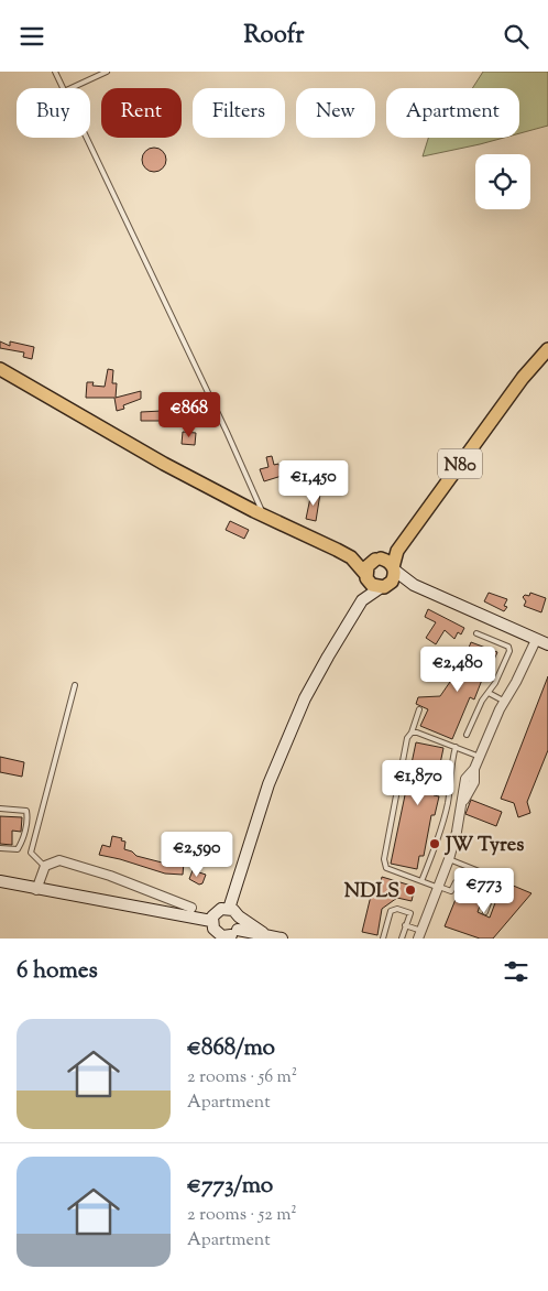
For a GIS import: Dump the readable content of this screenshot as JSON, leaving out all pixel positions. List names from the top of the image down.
{
  "streets": {
    "main road": ["N80"]
  },
  "places": ["JW Tyres", "NDLS"],
  "page": {
    "header": "Roofr",
    "chip": [
      "Buy",
      "Rent",
      "Filters",
      "New",
      "Apartment"
    ],
    "price": [
      "€868",
      "€1,450",
      "€2,480",
      "€1,870",
      "€2,590",
      "€773"
    ],
    "heading": "6 homes",
    "list": [
      {
        "name": "€868/mo",
        "note": "2 rooms · 56 m² · Apartment"
      },
      {
        "name": "€773/mo",
        "note": "2 rooms · 52 m² · Apartment"
      }
    ]
  }
}
